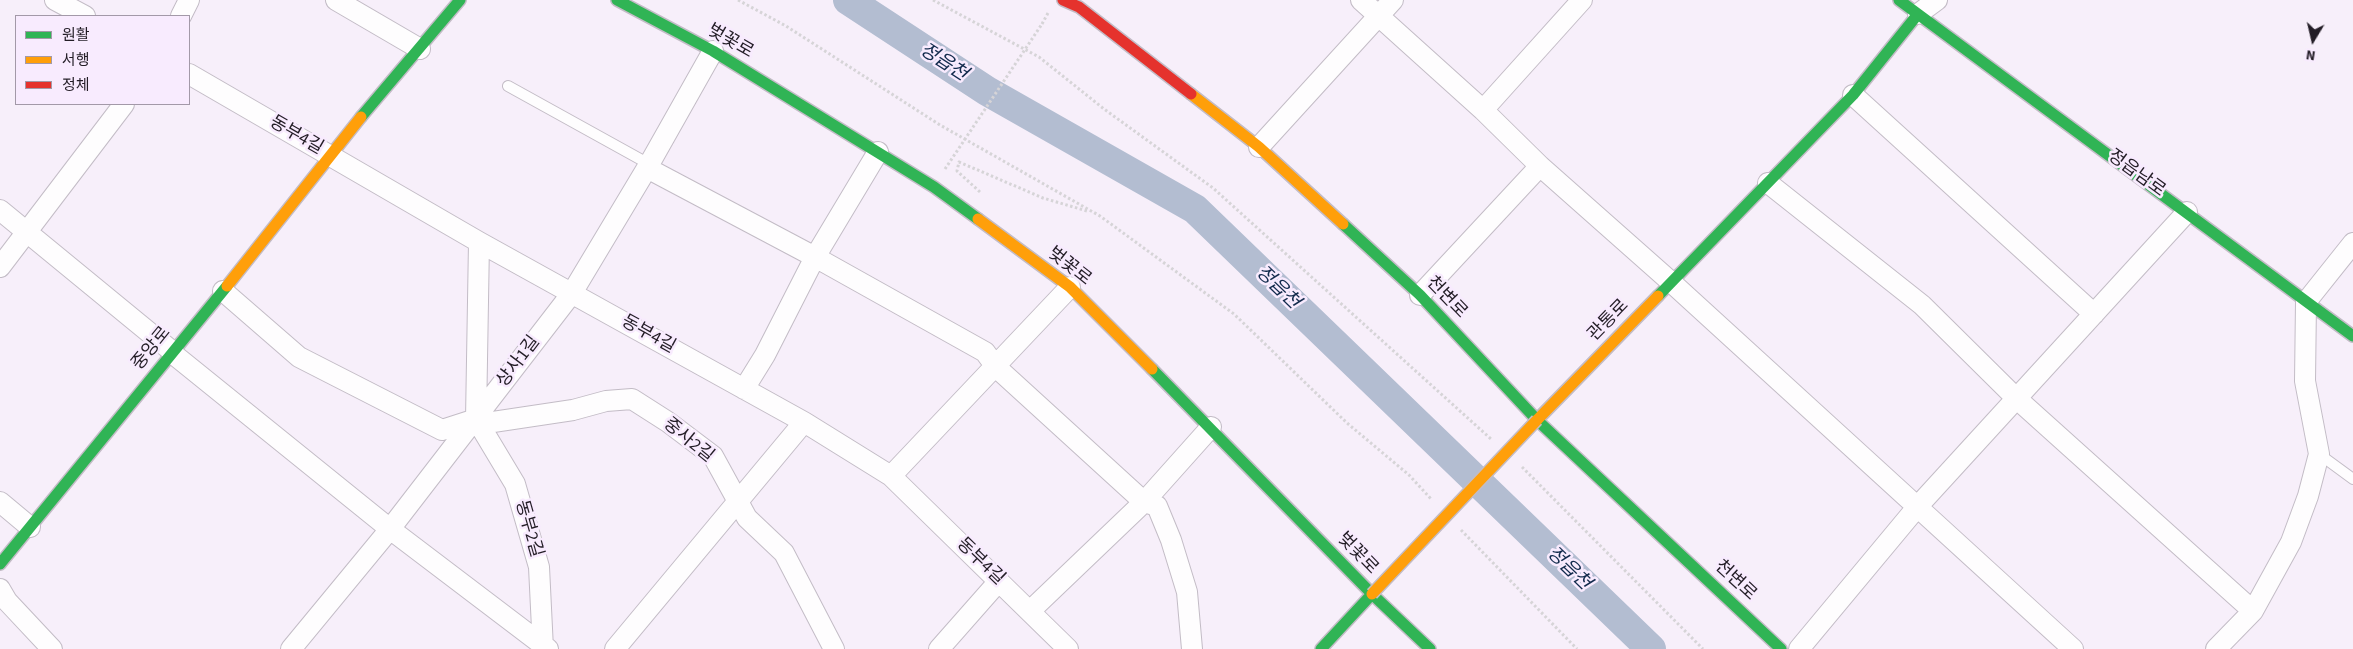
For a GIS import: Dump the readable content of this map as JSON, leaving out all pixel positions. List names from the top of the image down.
{
  "streets": {
    "street": [
      "벚꽃로",
      "동부4길",
      "정읍남로",
      "천변로",
      "관통로",
      "중앙로",
      "상사1길",
      "중사2길",
      "동부2길"
    ]
  },
  "crossings": [
    ["벚꽃로", "관통로"],
    ["벚꽃로", "상사1길"],
    ["동부4길", "중앙로"],
    ["동부4길", "상사1길"],
    ["정읍남로", "관통로"],
    ["천변로", "관통로"],
    ["상사1길", "중사2길"],
    ["상사1길", "동부2길"],
    ["중사2길", "동부2길"]
  ],
  "water": ["정읍천"],
  "legend": ["원활", "서행", "정체"],
  "north": "bottom"
}
